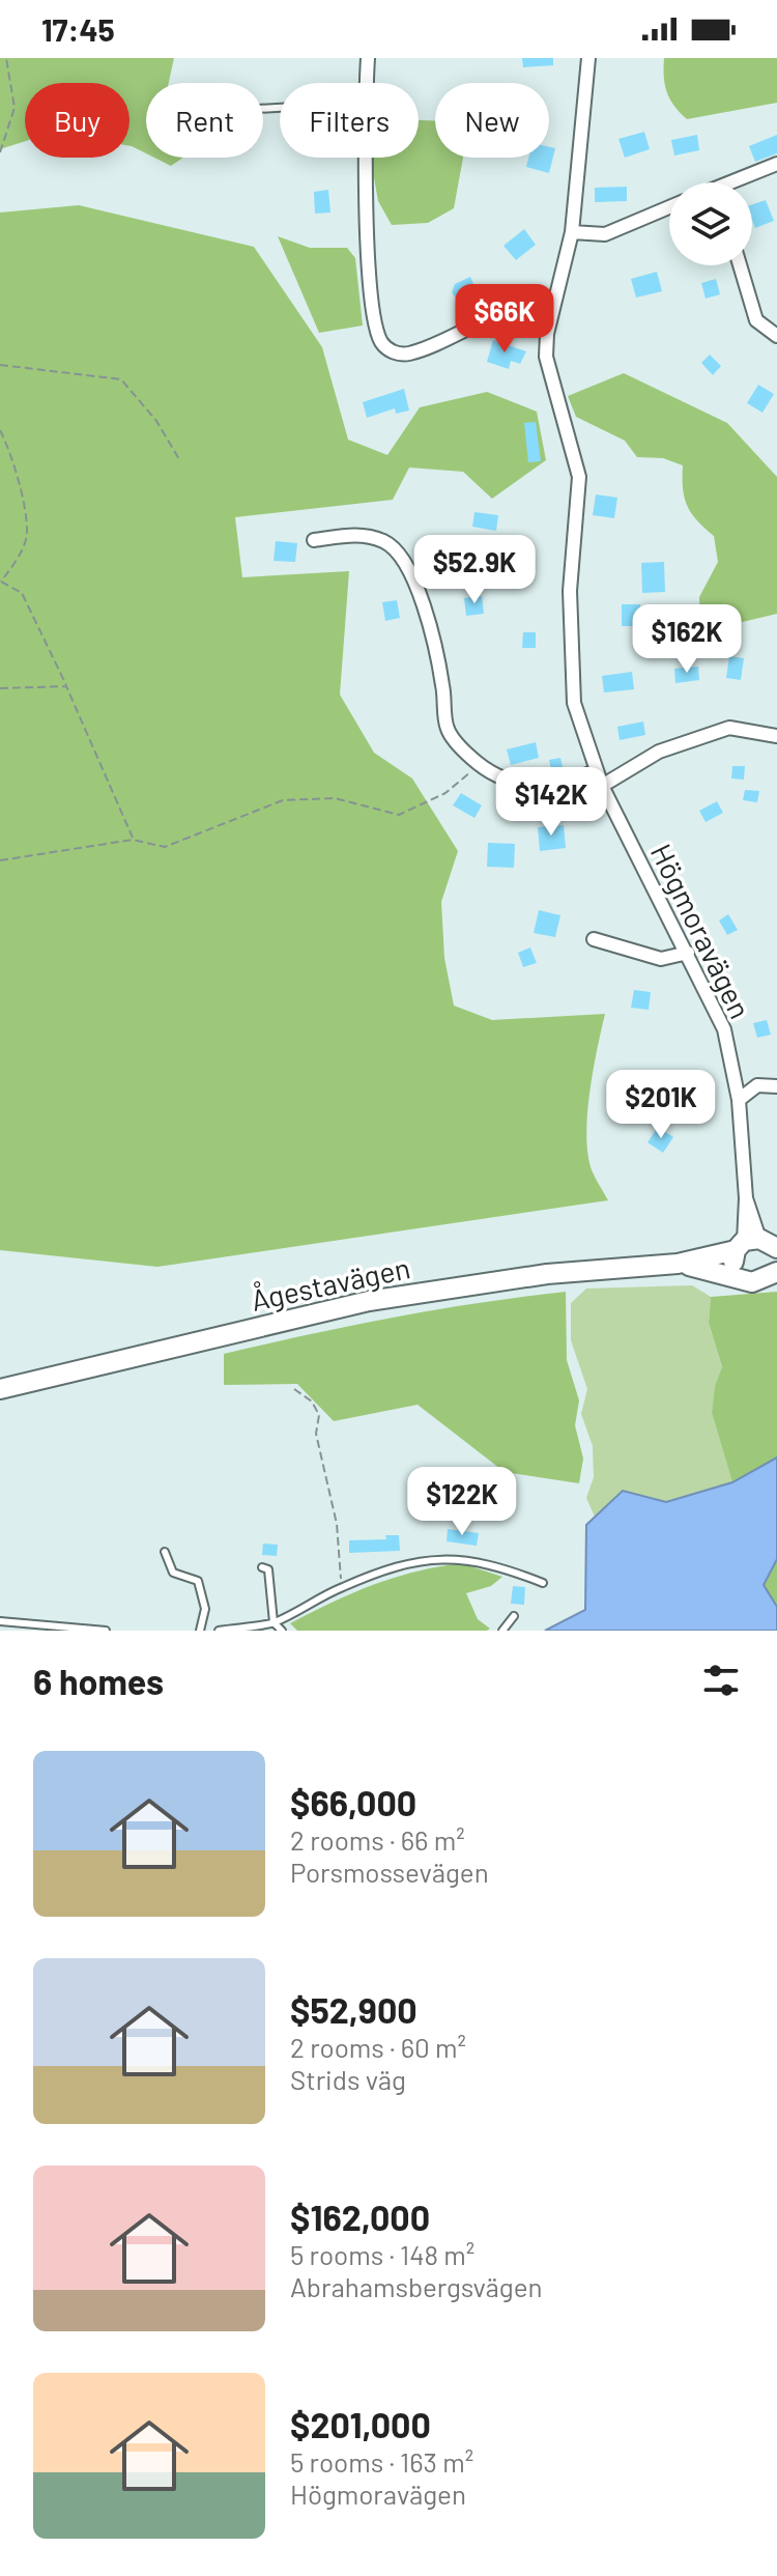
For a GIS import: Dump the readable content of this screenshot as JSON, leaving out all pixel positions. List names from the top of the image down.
{
  "streets": {
    "main road": ["Ågestavägen"],
    "street": ["Högmoravägen"]
  },
  "crossings": [
    ["Högmoravägen", "Ågestavägen"]
  ],
  "page": {
    "status": "17:45",
    "chip": [
      "Buy",
      "Rent",
      "Filters",
      "New"
    ],
    "price": [
      "$66K",
      "$52.9K",
      "$162K",
      "$142K",
      "$201K",
      "$122K"
    ],
    "heading": "6 homes",
    "list": [
      {
        "name": "$66,000",
        "note": "2 rooms · 66 m² · Porsmossevägen"
      },
      {
        "name": "$52,900",
        "note": "2 rooms · 60 m² · Strids väg"
      },
      {
        "name": "$162,000",
        "note": "5 rooms · 148 m² · Abrahamsbergsvägen"
      },
      {
        "name": "$201,000",
        "note": "5 rooms · 163 m² · Högmoravägen"
      }
    ]
  }
}
